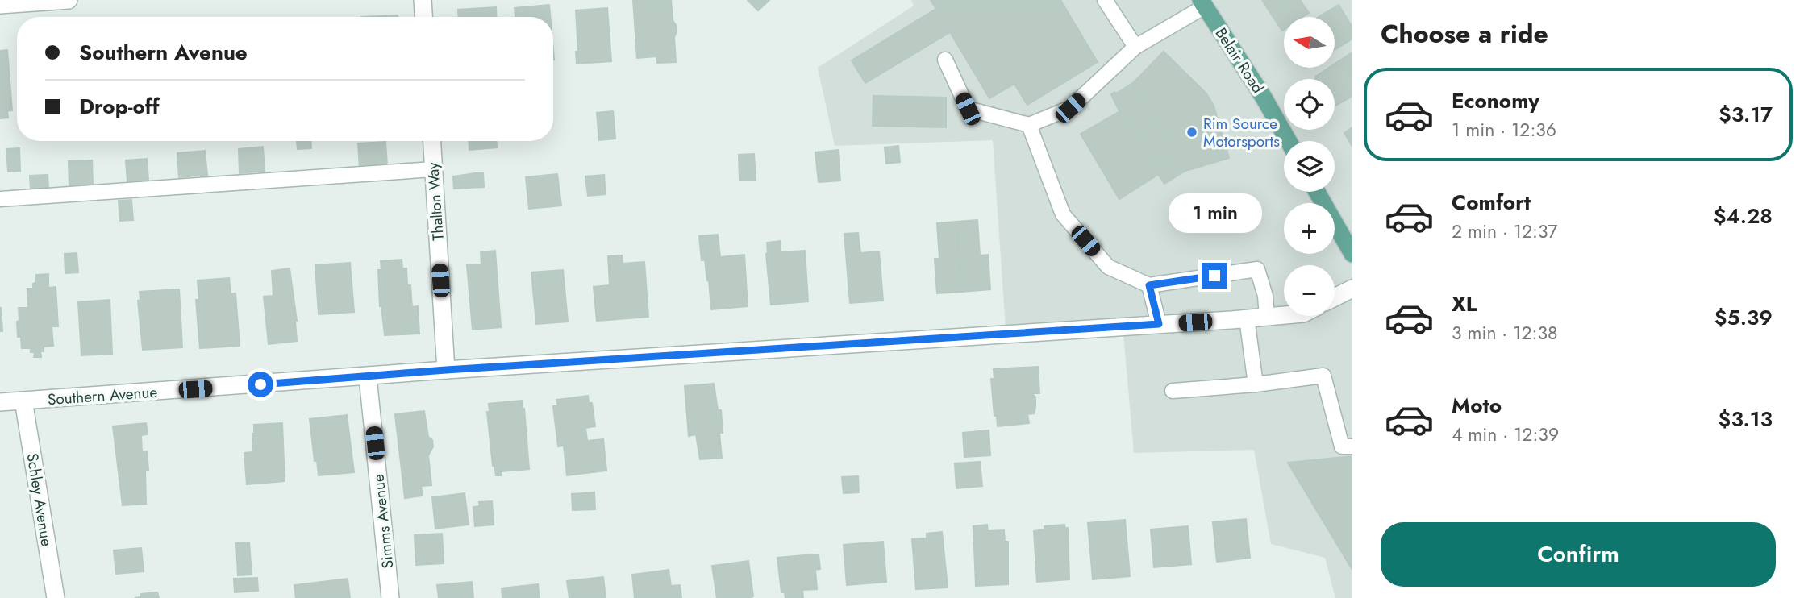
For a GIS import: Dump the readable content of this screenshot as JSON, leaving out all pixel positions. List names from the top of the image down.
{
  "streets": {
    "main road": ["Belair Road"],
    "street": [
      "Thalton Way",
      "Southern Avenue",
      "Schley Avenue",
      "Simms Avenue"
    ]
  },
  "crossings": [
    ["Thalton Way", "Southern Avenue"],
    ["Southern Avenue", "Schley Avenue"],
    ["Southern Avenue", "Simms Avenue"]
  ],
  "places": ["Rim Source Motorsports"],
  "north": "left",
  "page": {
    "heading": "Choose a ride",
    "map_buttons": ["+", "−"],
    "banner": ["Southern Avenue", "Drop-off"],
    "list": [
      {
        "name": "Economy",
        "note": "1 min · 12:36",
        "value": "$3.17"
      },
      {
        "name": "Comfort",
        "note": "2 min · 12:37",
        "value": "$4.28"
      },
      {
        "name": "XL",
        "note": "3 min · 12:38",
        "value": "$5.39"
      },
      {
        "name": "Moto",
        "note": "4 min · 12:39",
        "value": "$3.13"
      }
    ],
    "bubble": "1 min",
    "buttons": "Confirm"
  }
}
